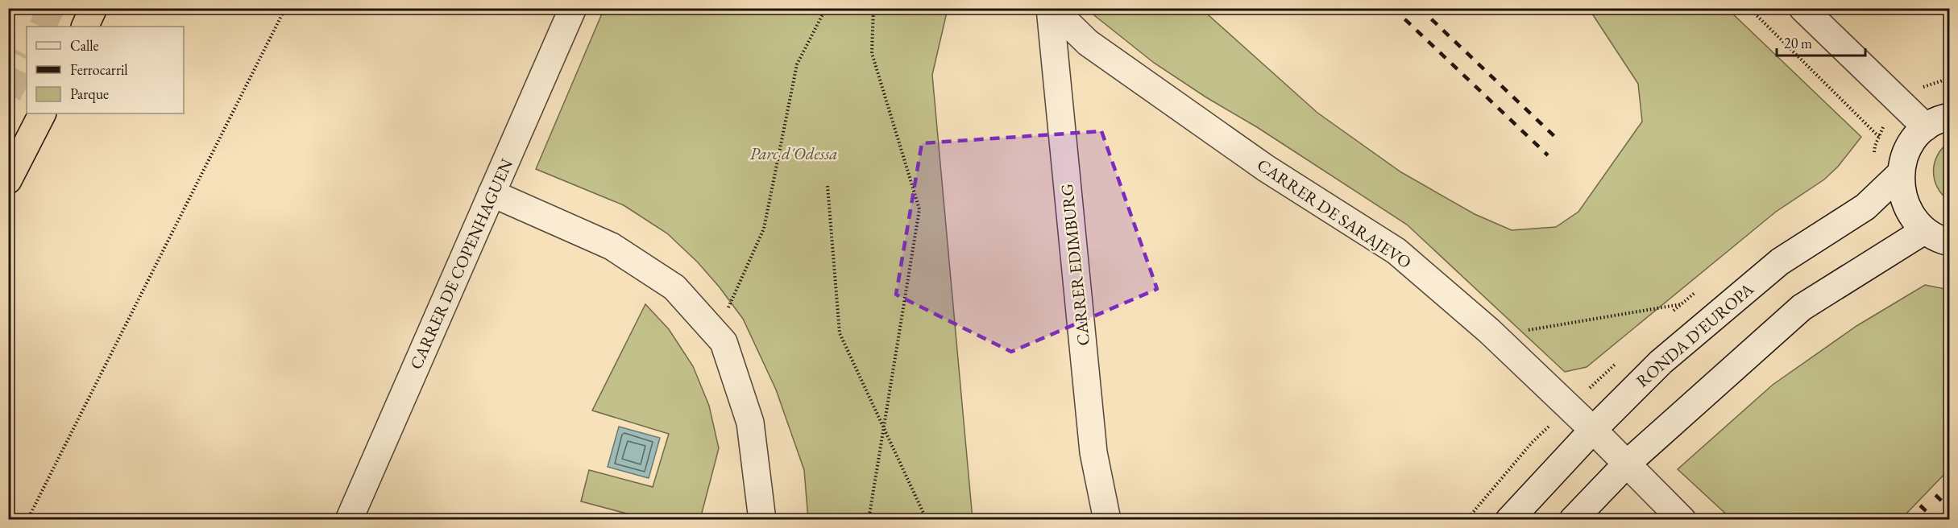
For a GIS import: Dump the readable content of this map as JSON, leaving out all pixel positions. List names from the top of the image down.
{
  "streets": {
    "street": [
      "CARRER DE SARAJEVO",
      "CARRER DE COPENHAGUEN",
      "CARRER EDIMBURG",
      "RONDA D'EUROPA"
    ]
  },
  "crossings": [
    ["CARRER DE SARAJEVO", "CARRER EDIMBURG"],
    ["CARRER DE SARAJEVO", "RONDA D'EUROPA"]
  ],
  "parks": ["Parc d'Odessa"],
  "legend": ["Calle", "Ferrocarril", "Parque"],
  "scale_bar": "20 m"
}
